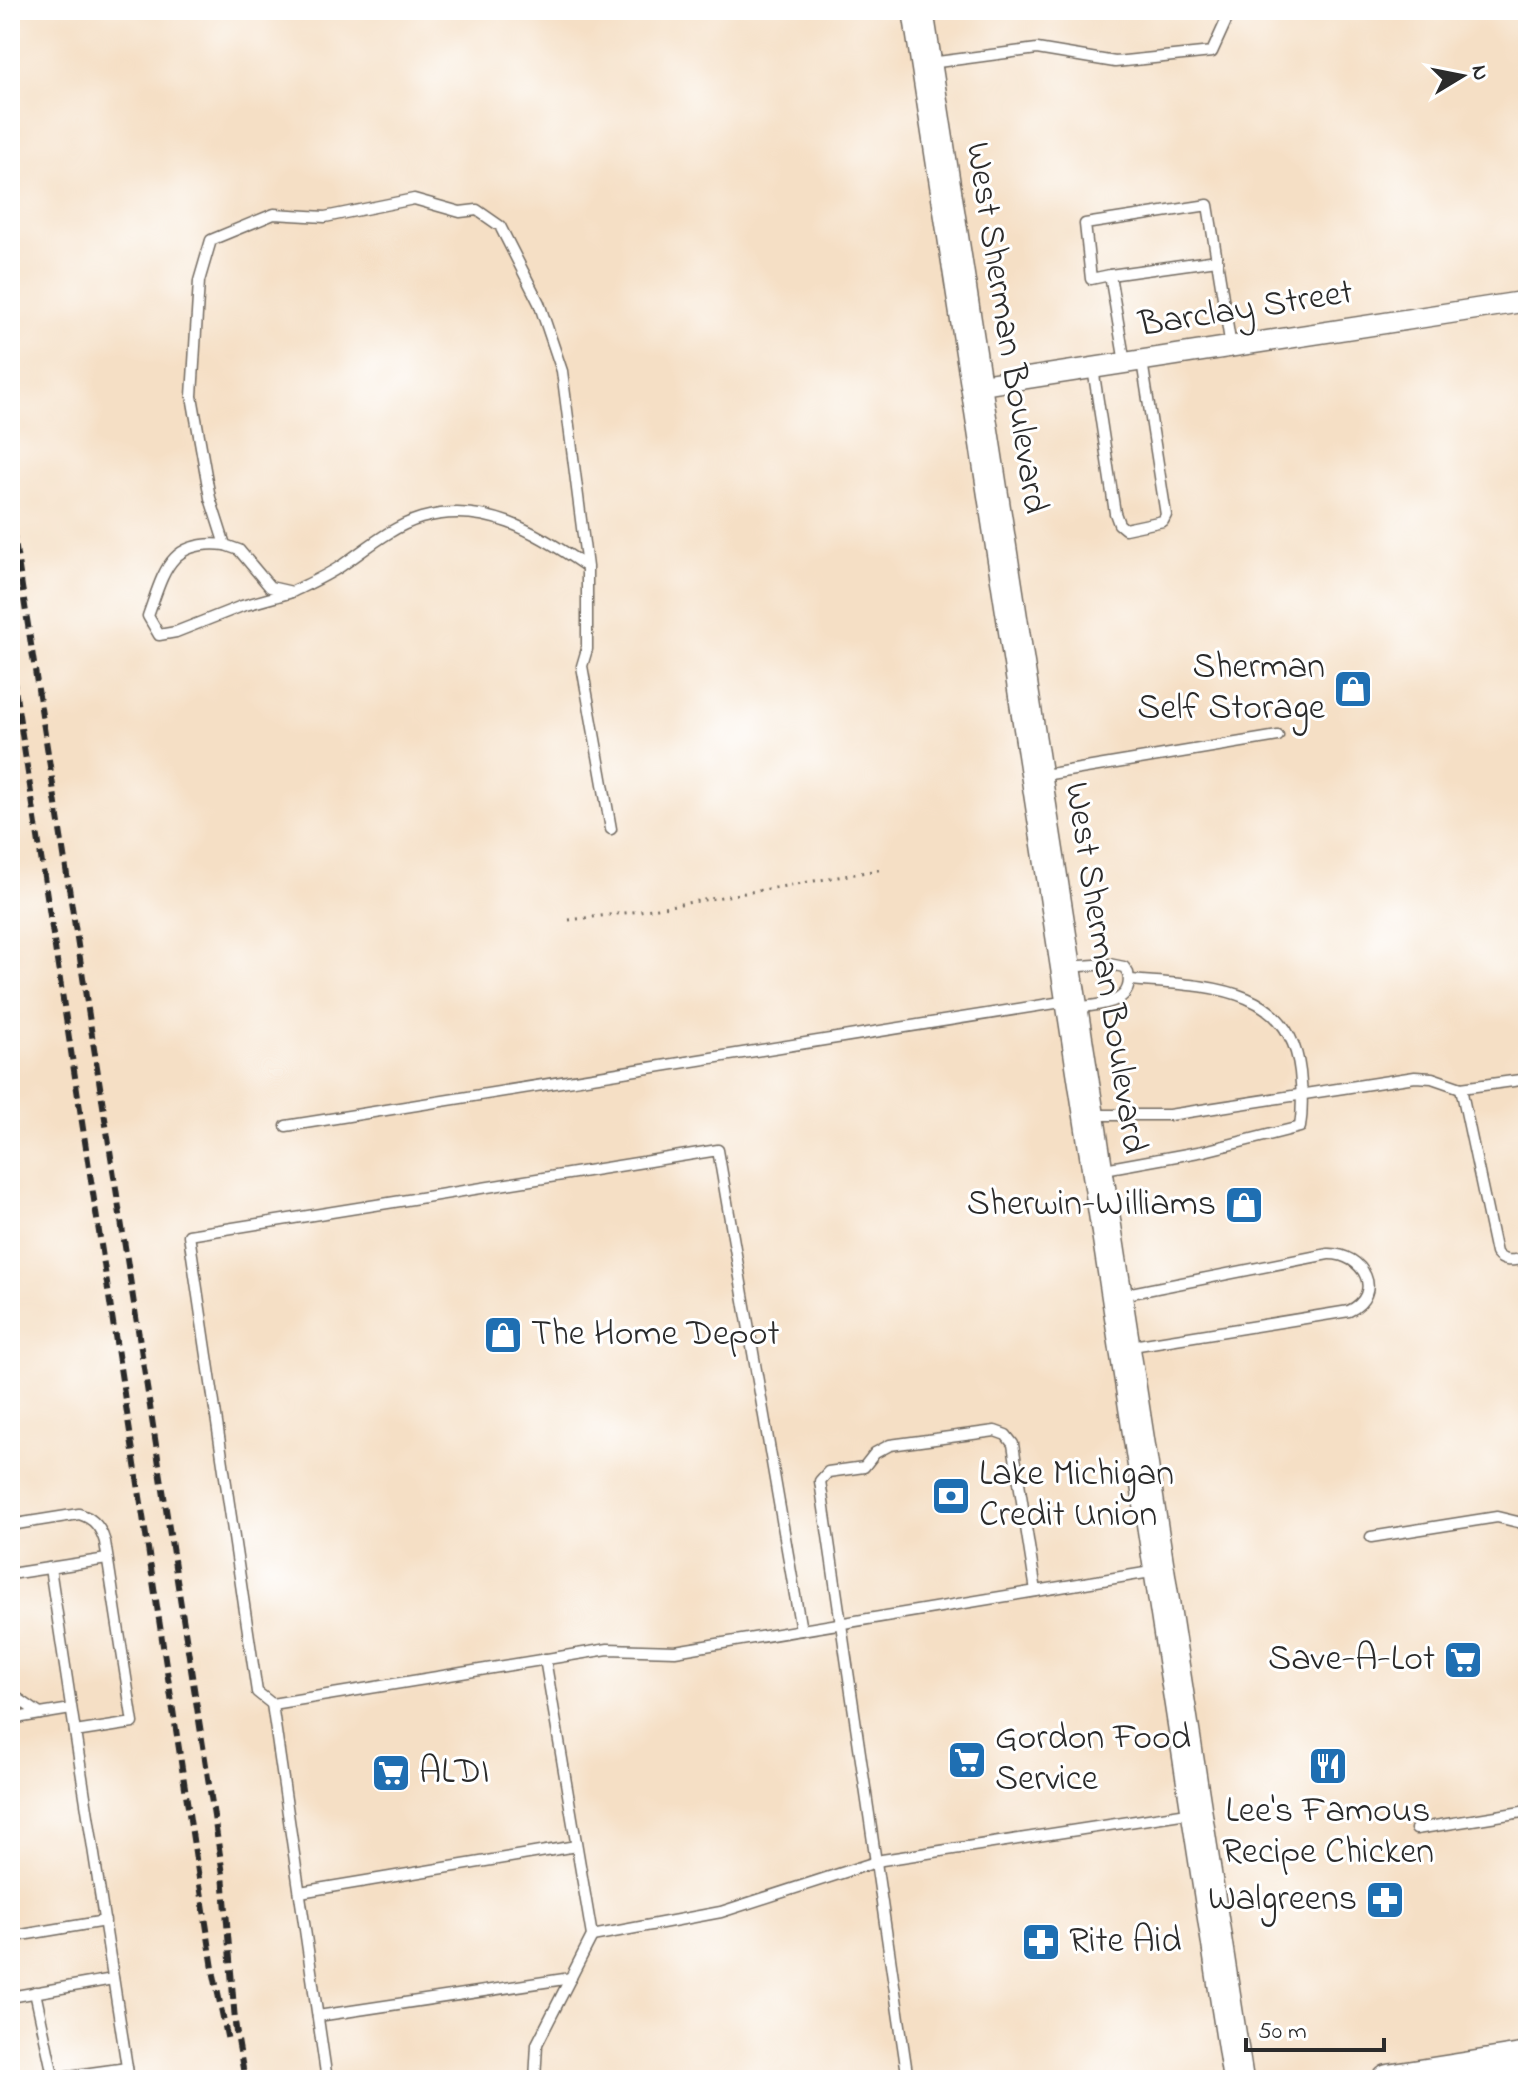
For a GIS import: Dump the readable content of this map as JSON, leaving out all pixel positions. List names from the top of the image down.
{
  "streets": {
    "main road": ["West Sherman Boulevard"],
    "street": ["Barclay Street"]
  },
  "crossings": [
    ["Barclay Street", "West Sherman Boulevard"]
  ],
  "places": {
    "shop": ["Sherman Self Storage", "Sherwin-Williams", "The Home Depot"],
    "bank": ["Lake Michigan Credit Union"],
    "supermarket": ["Save-A-Lot", "Gordon Food Service", "ALDI"],
    "restaurant": ["Lee's Famous Recipe Chicken"],
    "pharmacy": ["Walgreens", "Rite Aid"]
  },
  "scale_bar": "50 m",
  "north": "right"
}
